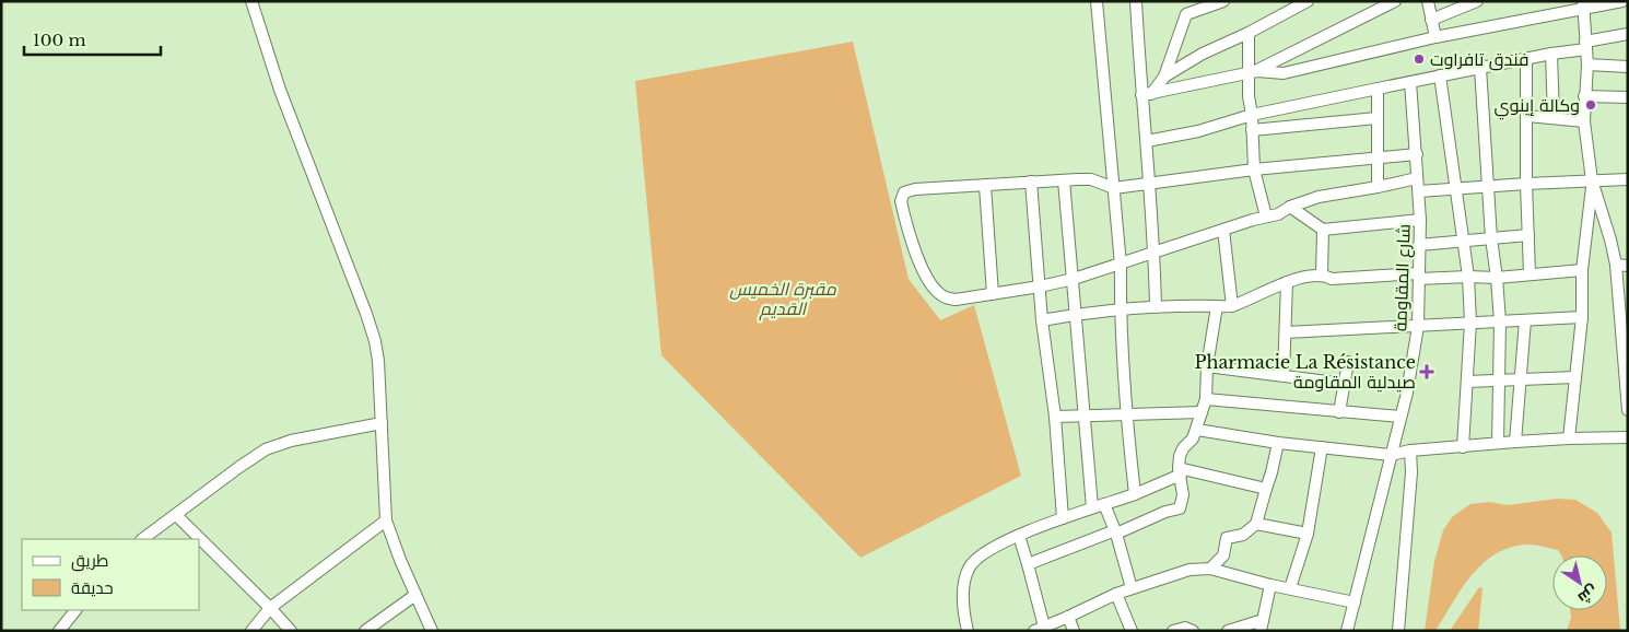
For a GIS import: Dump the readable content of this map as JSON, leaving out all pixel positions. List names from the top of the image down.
{
  "streets": {
    "street": ["شارع المقاومة"]
  },
  "parks": ["مقبرة الخميس القديم"],
  "places": {
    "other": ["فندق تافراوت", "وكالة إينوي"],
    "health": ["Pharmacie La Résistance صيدلية المقاومة"]
  },
  "legend": ["طريق", "حديقة"],
  "scale_bar": "100 m",
  "north": "bottom right"
}
